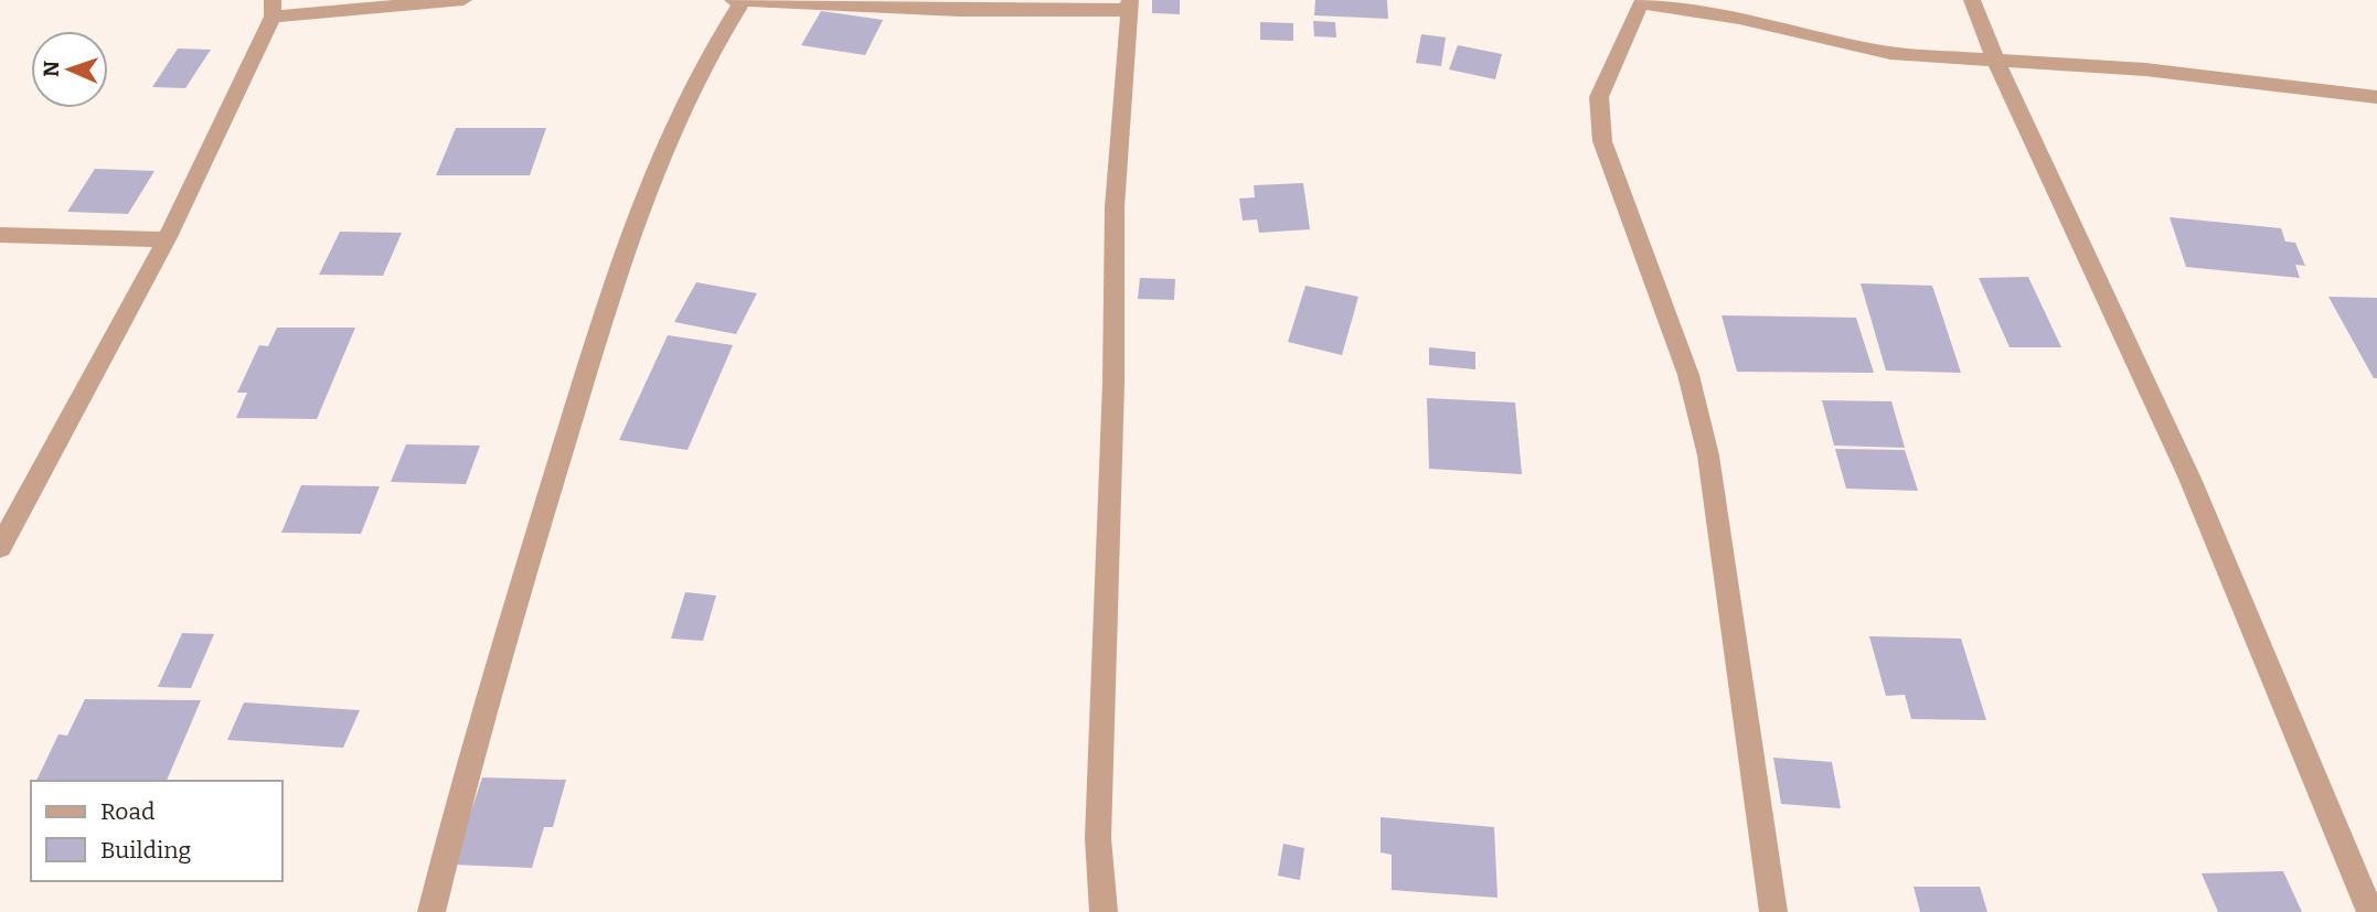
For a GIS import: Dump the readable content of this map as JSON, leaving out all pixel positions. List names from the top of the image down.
{
  "legend": ["Road", "Building"],
  "north": "left"
}
